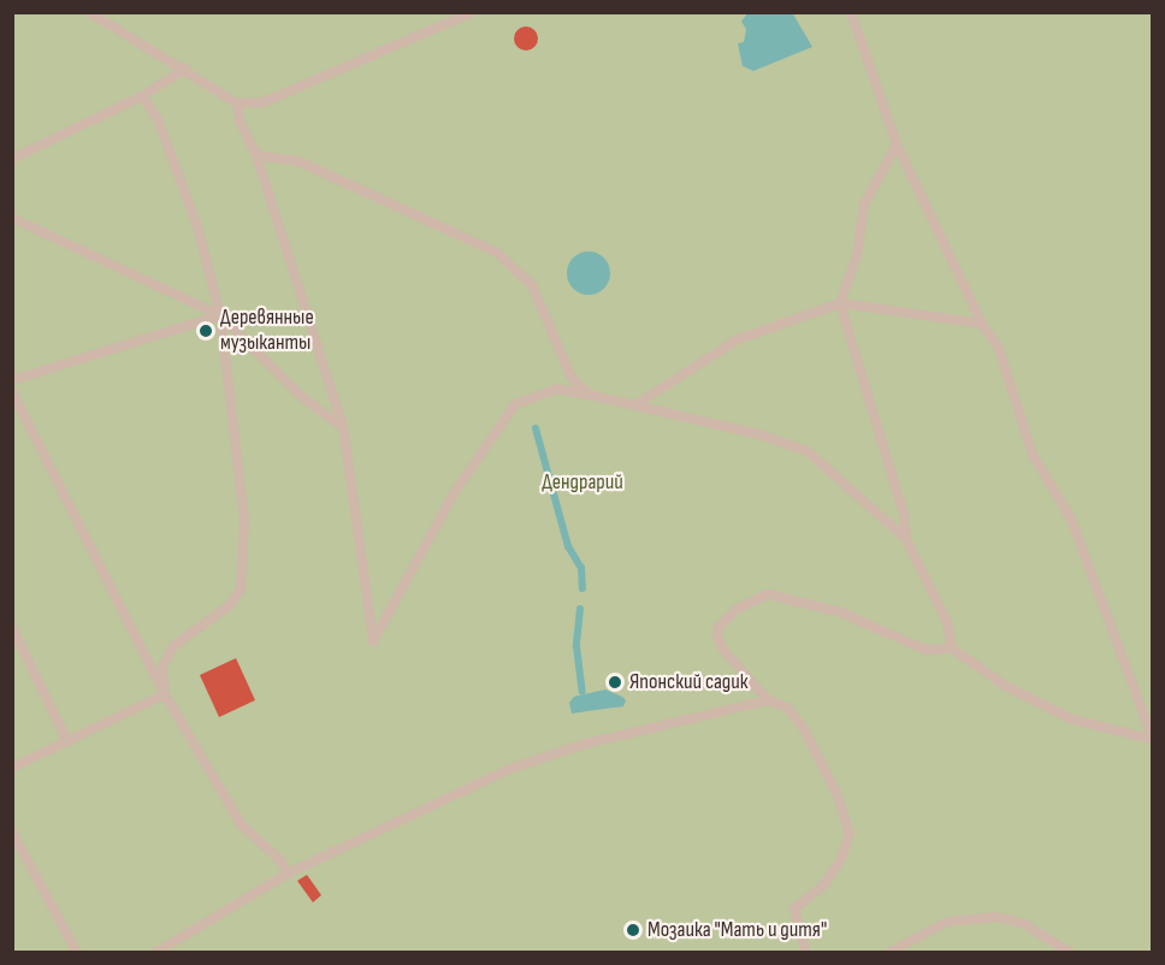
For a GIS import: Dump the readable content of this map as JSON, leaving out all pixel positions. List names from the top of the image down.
{
  "parks": ["Дендрарий"],
  "places": ["Деревянные музыканты", "Японский садик", "Мозаика \"Мать и дитя\""]
}
